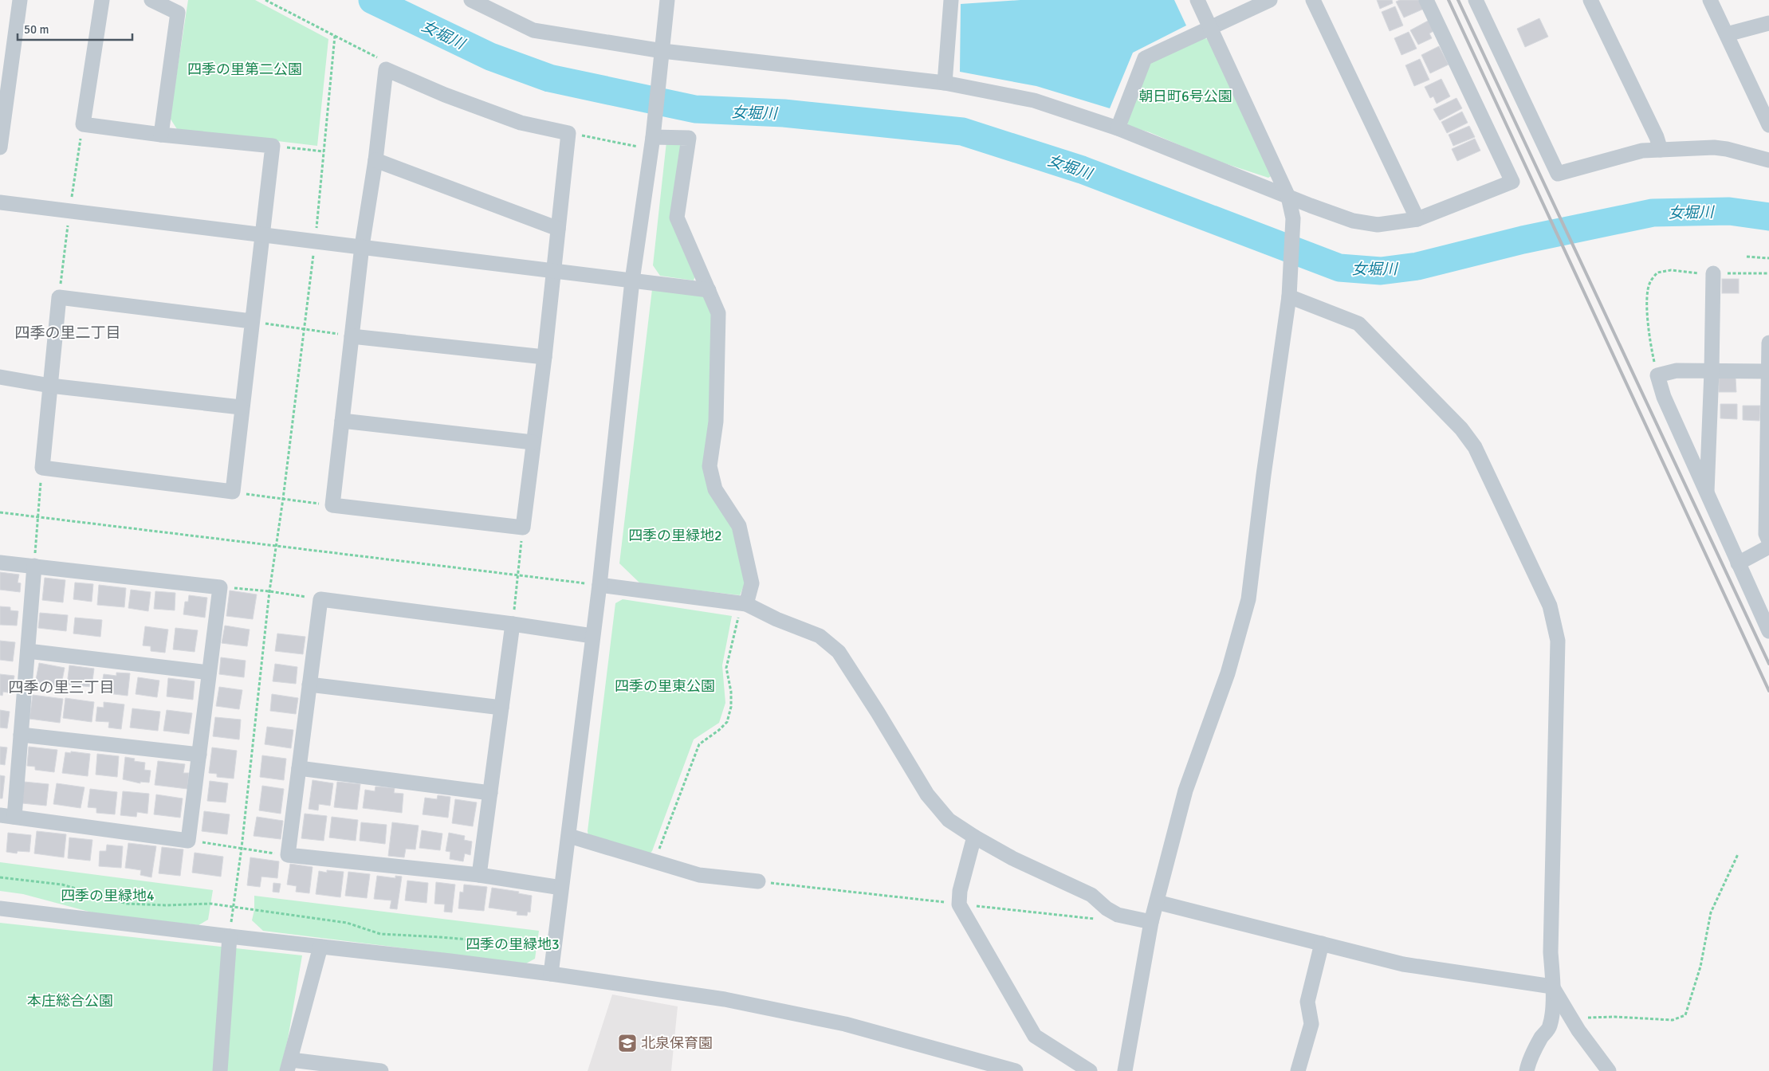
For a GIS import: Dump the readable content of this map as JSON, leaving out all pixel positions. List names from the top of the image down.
{
  "districts": ["四季の里二丁目", "四季の里三丁目"],
  "water": ["女堀川"],
  "parks": [
    "四季の里第二公園",
    "朝日町6号公園",
    "四季の里緑地2",
    "四季の里東公園",
    "四季の里緑地4",
    "四季の里緑地3",
    "本庄総合公園"
  ],
  "places": {
    "school or university": ["北泉保育園"]
  },
  "scale_bar": "50 m"
}
